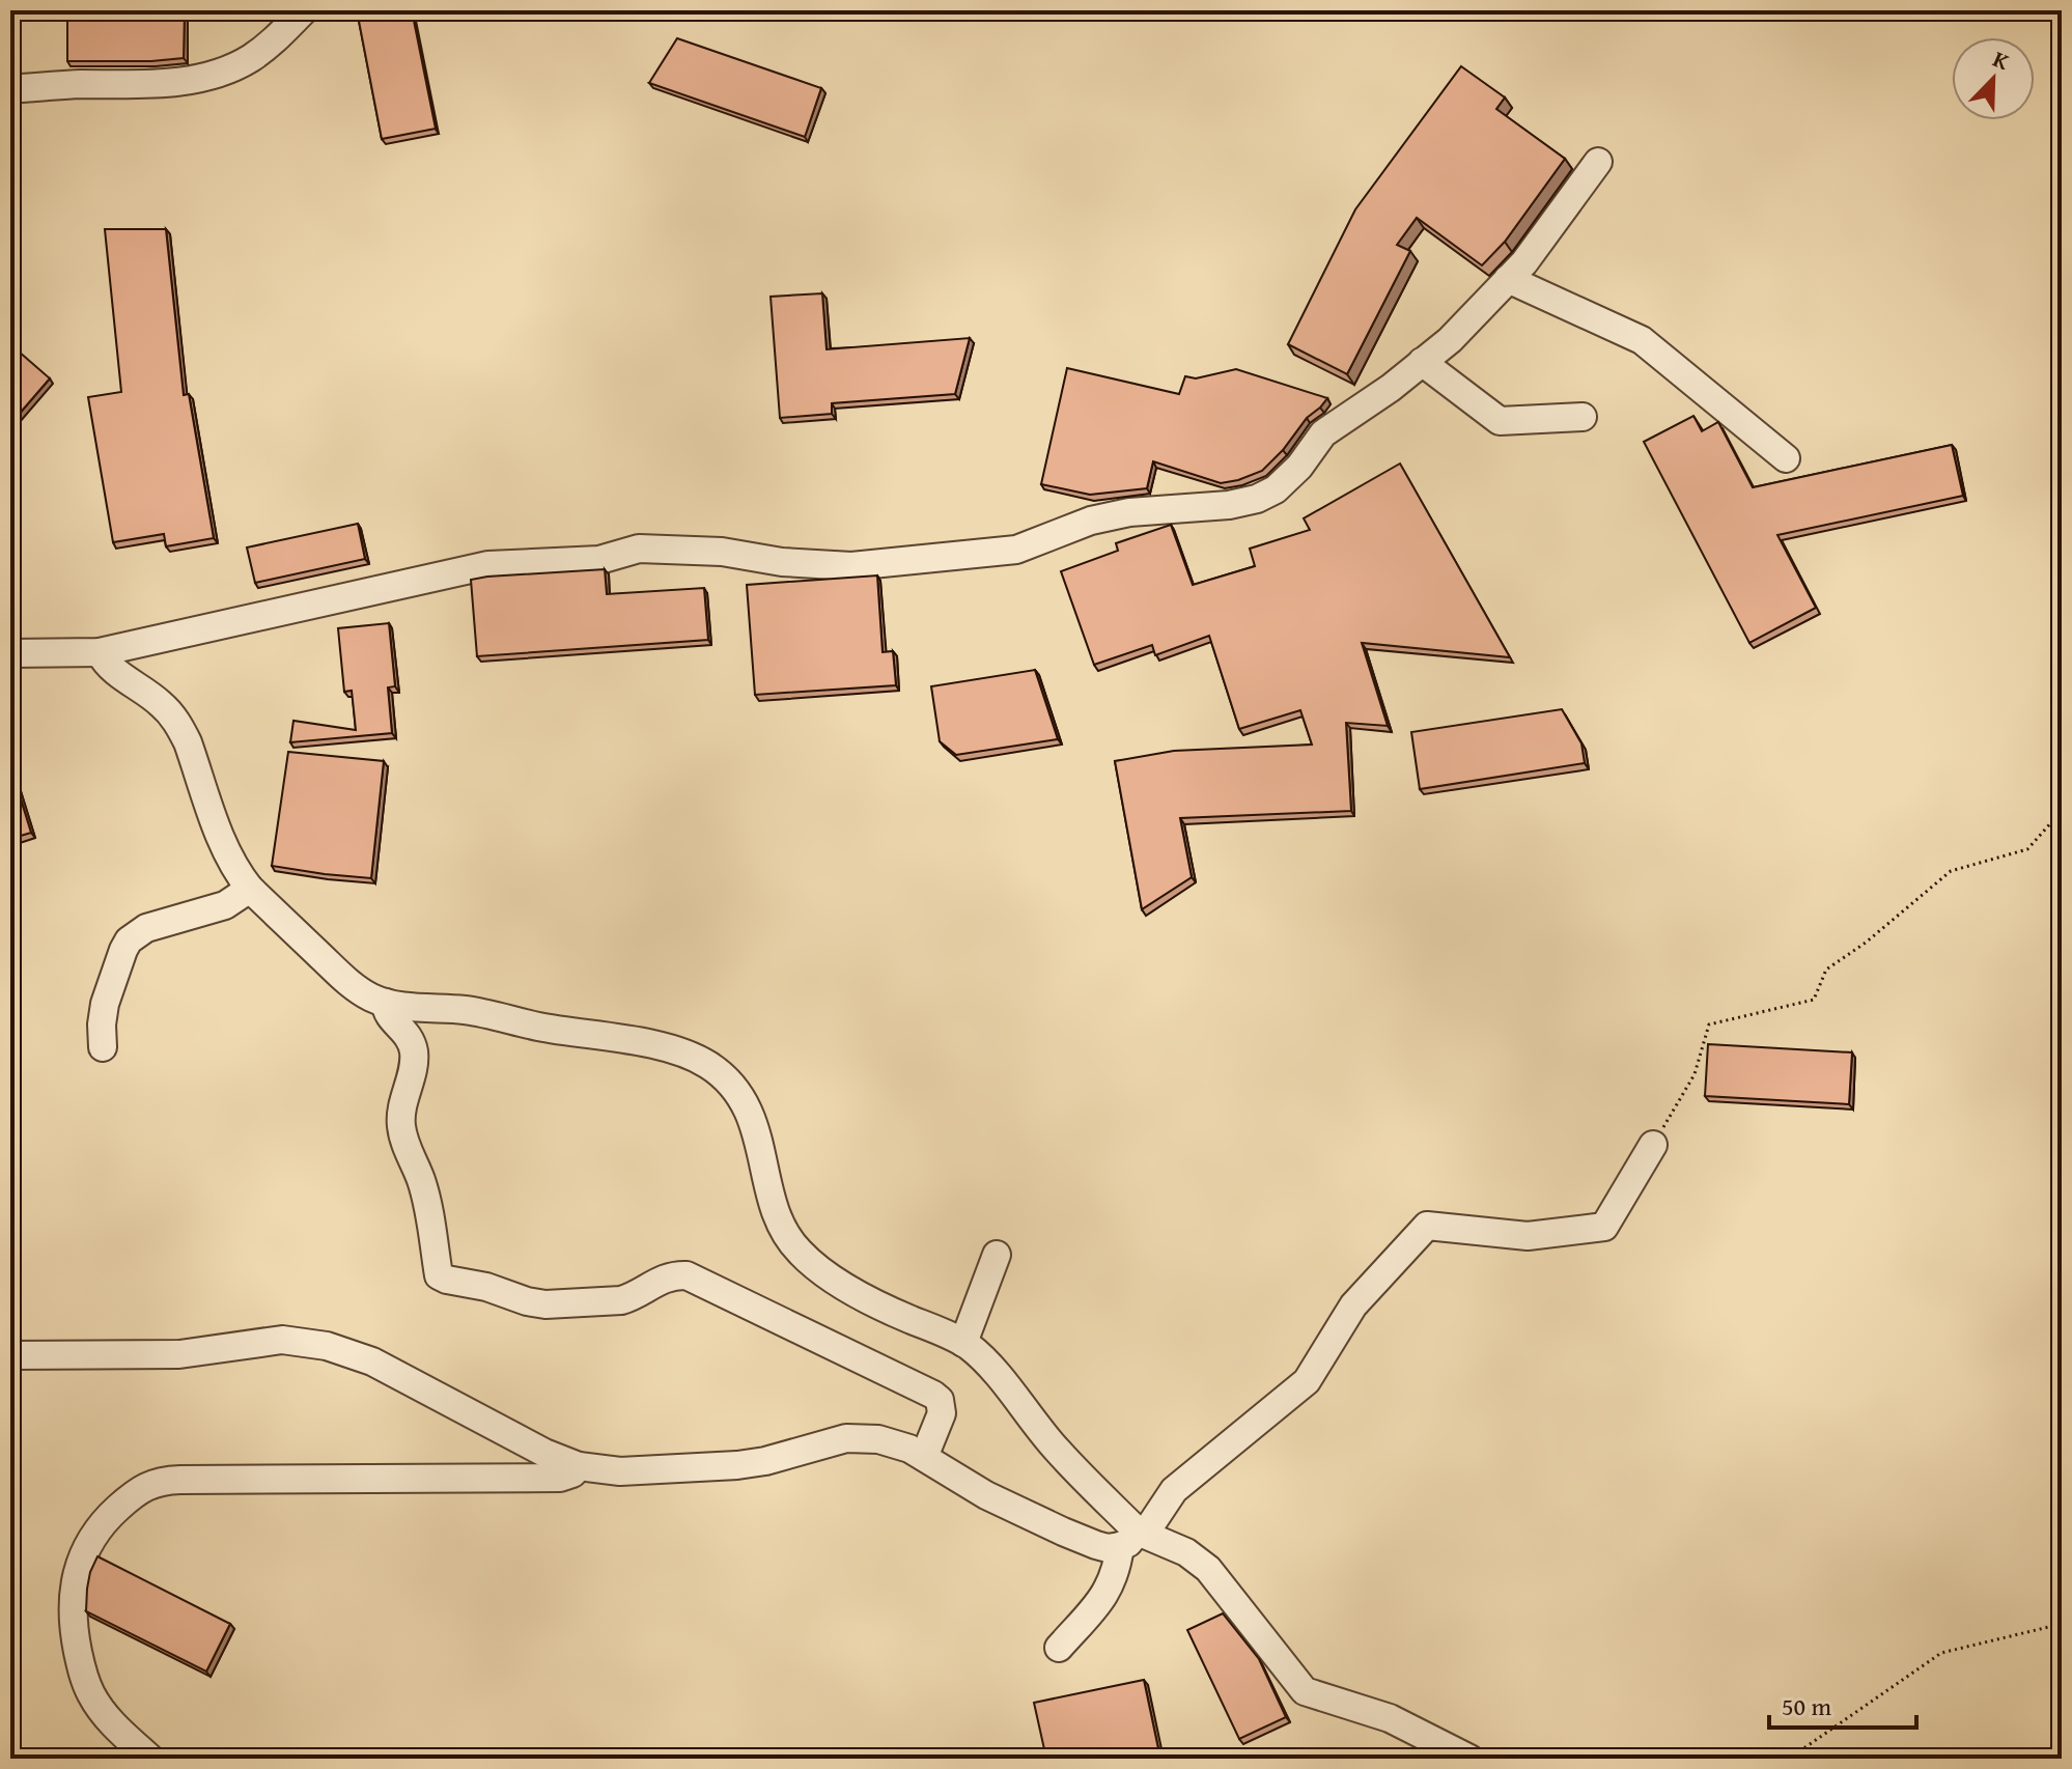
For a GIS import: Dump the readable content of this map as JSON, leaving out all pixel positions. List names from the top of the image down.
{
  "scale_bar": "50 m",
  "north": "top right"
}
